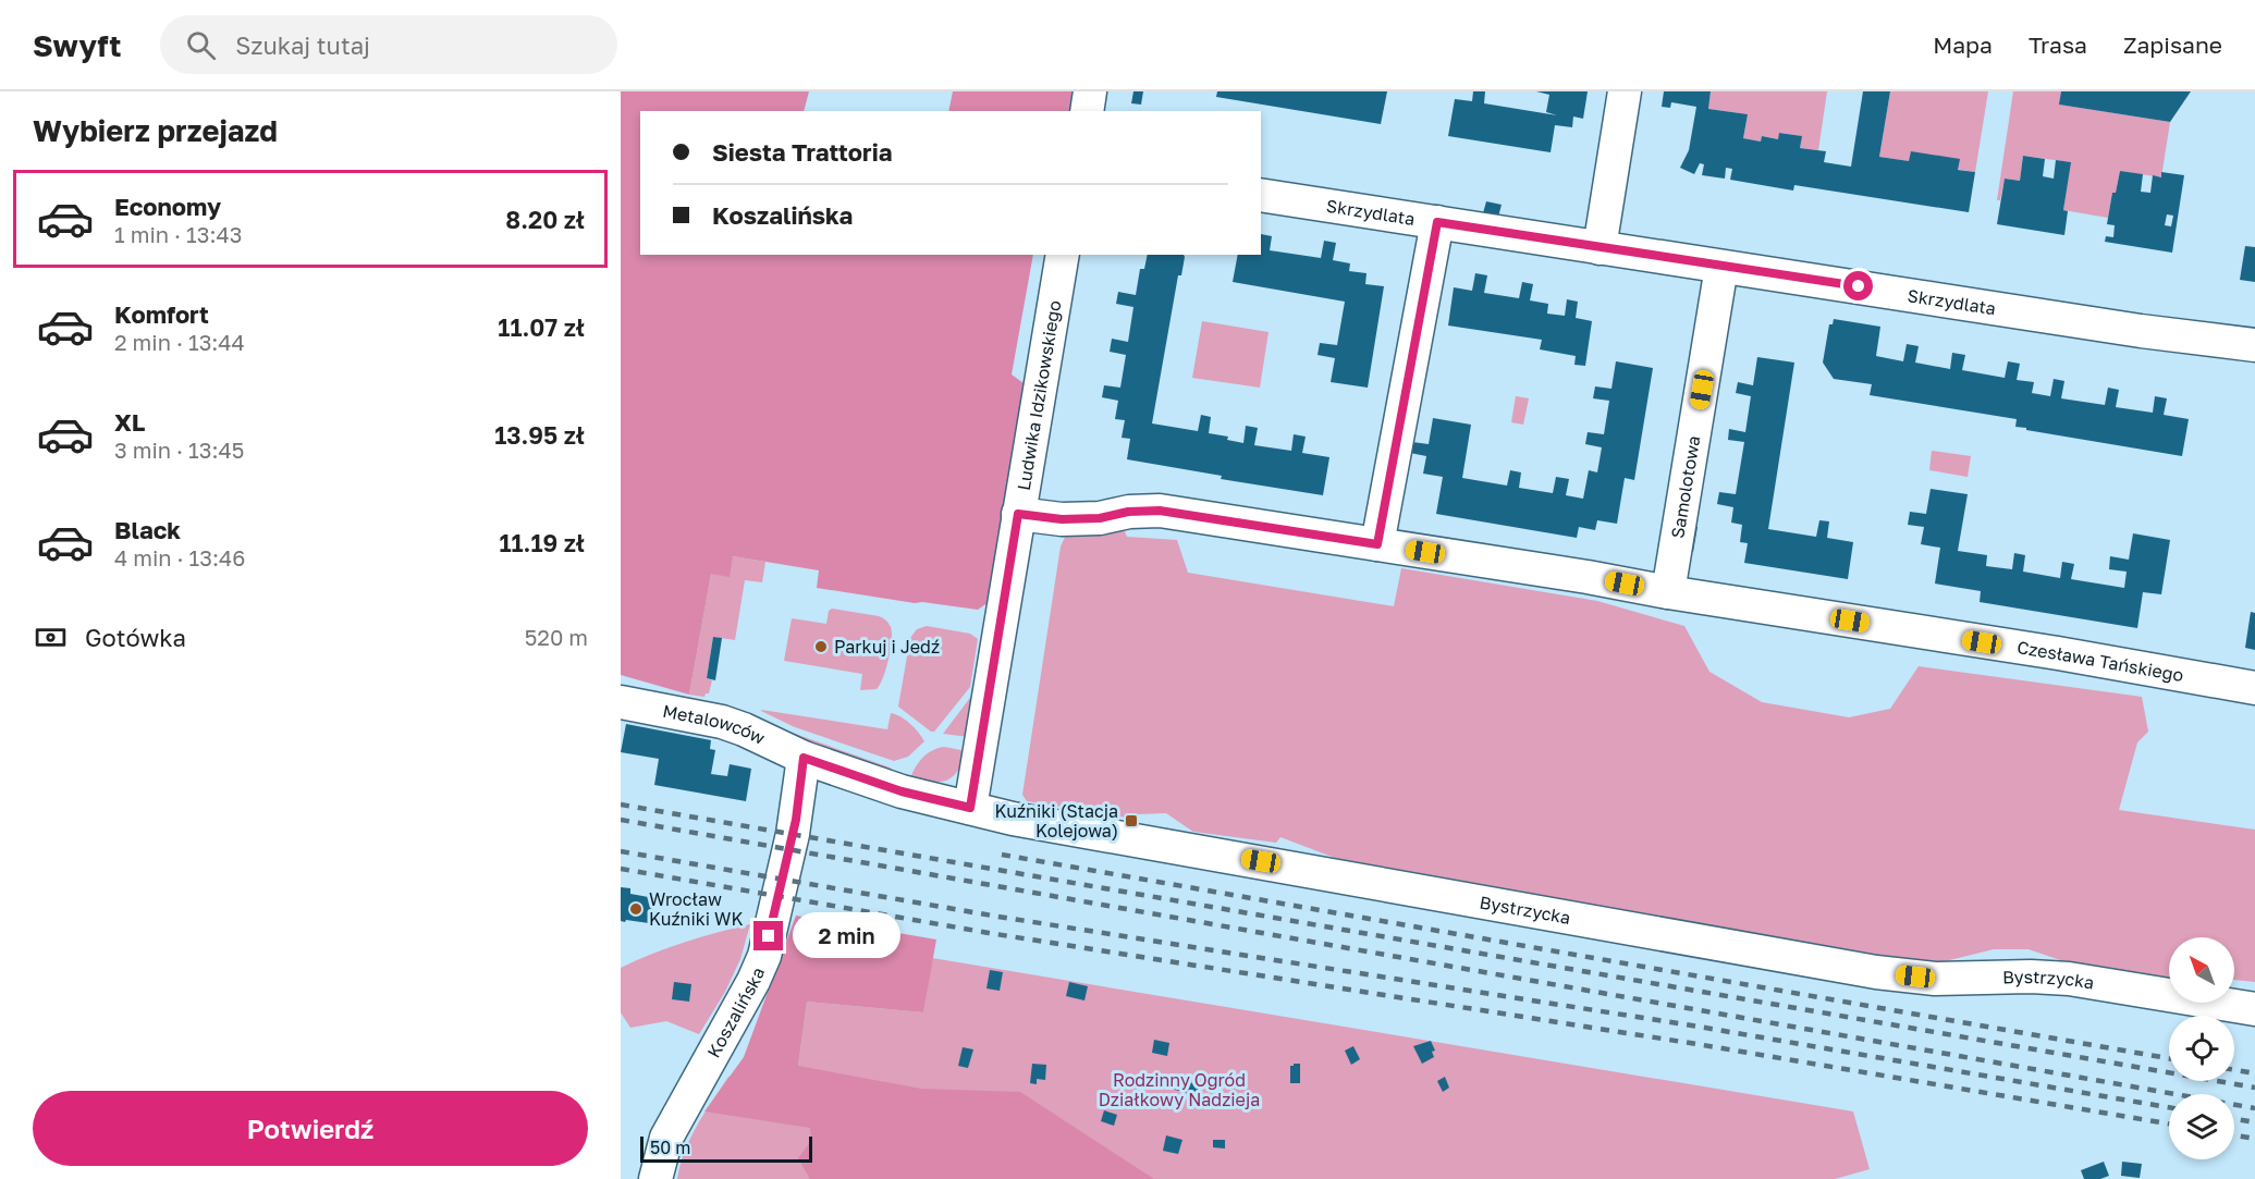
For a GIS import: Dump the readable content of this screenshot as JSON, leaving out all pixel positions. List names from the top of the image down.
{
  "streets": {
    "street": [
      "Skrzydlata",
      "Ludwika Idzikowskiego",
      "Samolotowa",
      "Czesława Tańskiego",
      "Metalowców",
      "Bystrzycka",
      "Koszalińska"
    ]
  },
  "crossings": [
    ["Skrzydlata", "Samolotowa"],
    ["Ludwika Idzikowskiego", "Czesława Tańskiego"],
    ["Ludwika Idzikowskiego", "Bystrzycka"],
    ["Samolotowa", "Czesława Tańskiego"],
    ["Metalowców", "Bystrzycka"],
    ["Metalowców", "Koszalińska"],
    ["Bystrzycka", "Koszalińska"]
  ],
  "parks": ["Rodzinny Ogród Działkowy Nadzieja"],
  "places": {
    "other": ["Parkuj i Jedź", "Wrocław Kuźniki WK"],
    "transit": ["Kuźniki (Stacja Kolejowa)"]
  },
  "scale_bar": "50 m",
  "north": "top left",
  "page": {
    "header": "Swyft",
    "search": "Szukaj tutaj",
    "nav": ["Mapa", "Trasa", "Zapisane"],
    "heading": "Wybierz przejazd",
    "banner": ["Siesta Trattoria", "Koszalińska"],
    "list": [
      {
        "name": "Economy",
        "note": "1 min · 13:43",
        "value": "8.20 zł"
      },
      {
        "name": "Komfort",
        "note": "2 min · 13:44",
        "value": "11.07 zł"
      },
      {
        "name": "XL",
        "note": "3 min · 13:45",
        "value": "13.95 zł"
      },
      {
        "name": "Black",
        "note": "4 min · 13:46",
        "value": "11.19 zł"
      }
    ],
    "pay": ["Gotówka", "520 m"],
    "bubble": "2 min",
    "buttons": "Potwierdź",
    "scale": "50 m"
  }
}
